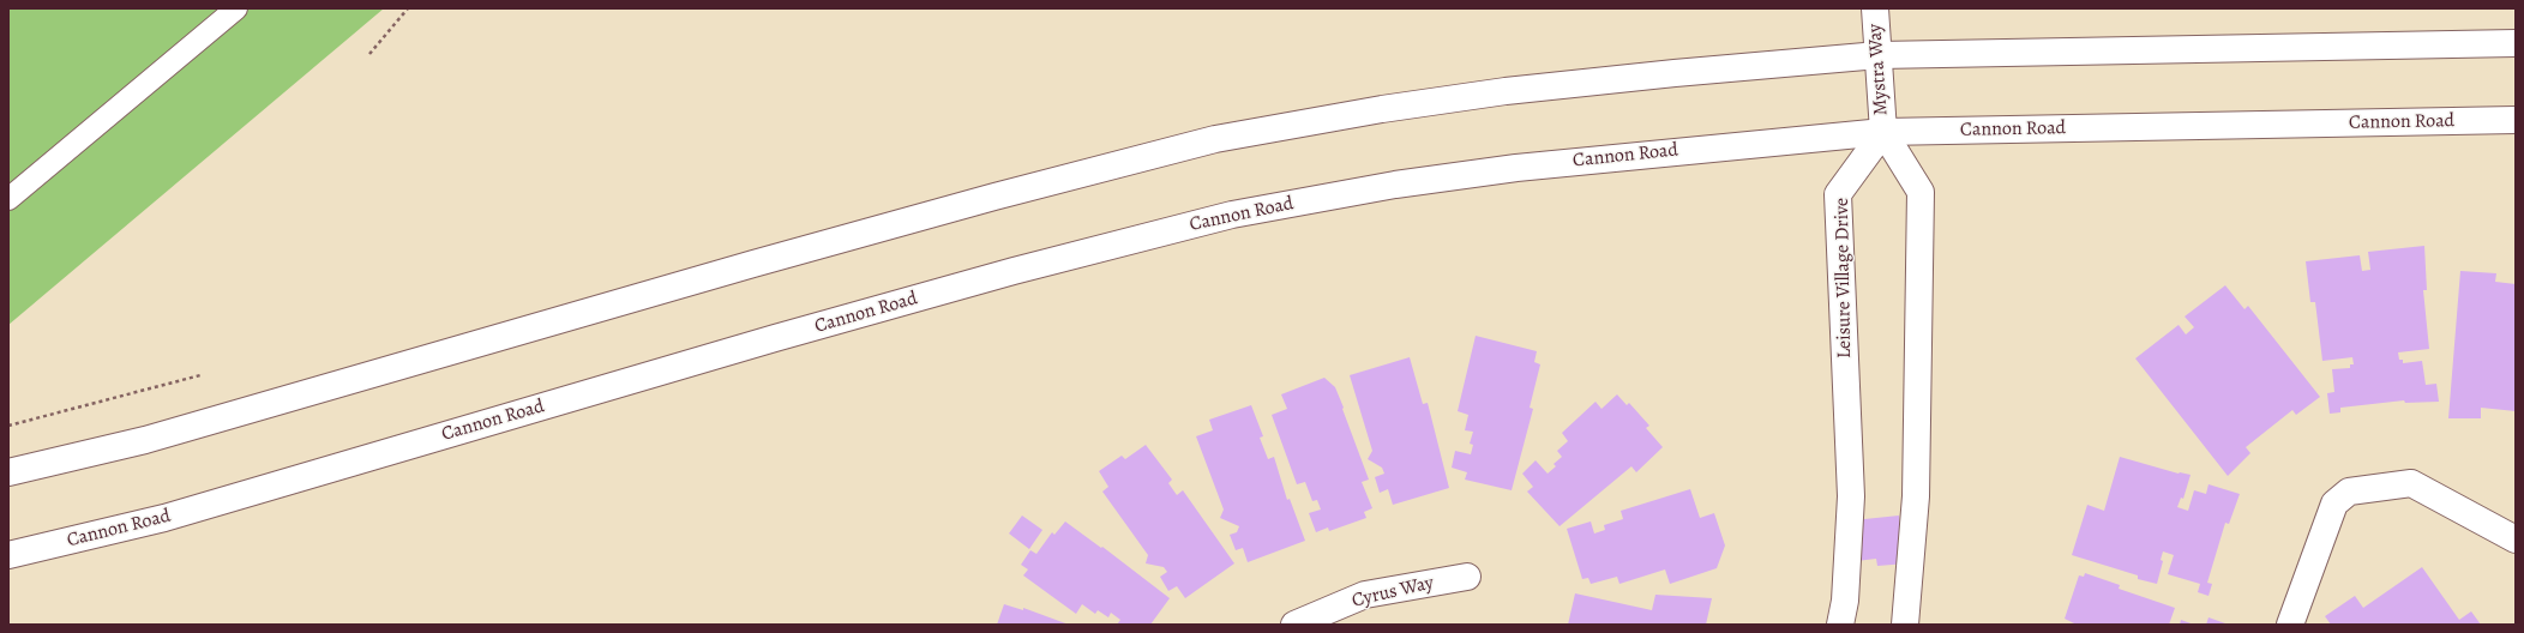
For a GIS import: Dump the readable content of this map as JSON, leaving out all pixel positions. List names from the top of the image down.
{
  "streets": {
    "street": [
      "Mystra Way",
      "Cannon Road",
      "Leisure Village Drive",
      "Cyrus Way"
    ]
  },
  "crossings": [
    ["Mystra Way", "Cannon Road"],
    ["Mystra Way", "Leisure Village Drive"],
    ["Cannon Road", "Leisure Village Drive"]
  ]
}
